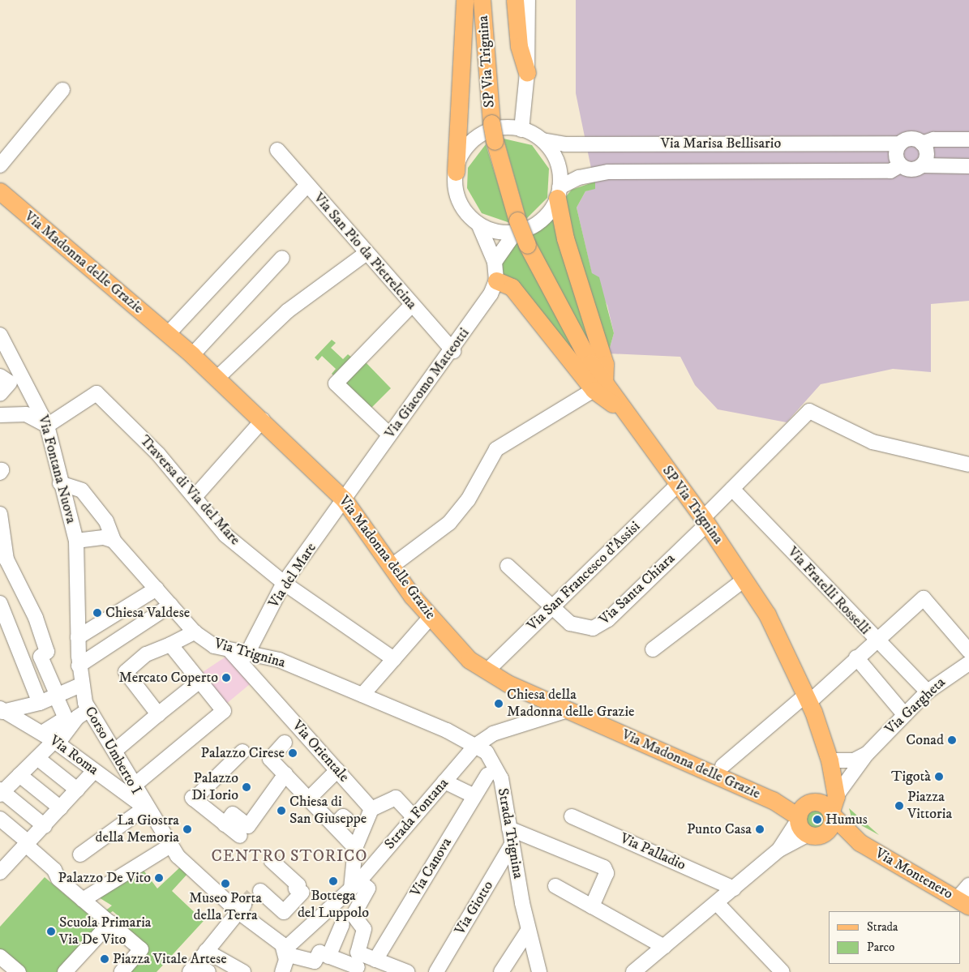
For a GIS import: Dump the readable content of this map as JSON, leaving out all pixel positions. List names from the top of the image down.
{
  "streets": {
    "main road": ["SP Via Trignina", "Via Madonna delle Grazie", "Via Montenero"],
    "street": [
      "Via Marisa Bellisario",
      "Via San Pio da Pietrelcina",
      "Via Giacomo Matteotti",
      "Via Fontana Nuova",
      "Traversa di Via del Mare",
      "Via del Mare",
      "Via San Francesco d'Assisi",
      "Via Santa Chiara",
      "Via Fratelli Rosselli",
      "Via Trignina",
      "Via Gargheta",
      "Corso Umberto I",
      "Via Orientale",
      "Via Roma",
      "Strada Fontana",
      "Strada Trignina",
      "Via Palladio",
      "Via Canova",
      "Via Giotto"
    ]
  },
  "crossings": [
    ["SP Via Trignina", "Via Marisa Bellisario"],
    ["SP Via Trignina", "Via Madonna delle Grazie"],
    ["SP Via Trignina", "Via San Francesco d'Assisi"],
    ["SP Via Trignina", "Via Santa Chiara"],
    ["SP Via Trignina", "Via Gargheta"],
    ["Via San Pio da Pietrelcina", "Via Giacomo Matteotti"],
    ["Via Madonna delle Grazie", "Via Giacomo Matteotti"],
    ["Via Madonna delle Grazie", "Via del Mare"],
    ["Via Madonna delle Grazie", "Via San Francesco d'Assisi"],
    ["Via Madonna delle Grazie", "Via Gargheta"],
    ["Via Madonna delle Grazie", "Strada Fontana"],
    ["Via Madonna delle Grazie", "Via Montenero"],
    ["Via Giacomo Matteotti", "Via del Mare"],
    ["Via Fontana Nuova", "Traversa di Via del Mare"],
    ["Via Fontana Nuova", "Corso Umberto I"],
    ["Traversa di Via del Mare", "Via del Mare"],
    ["Via del Mare", "Via Trignina"],
    ["Via San Francesco d'Assisi", "Via Santa Chiara"],
    ["Via Santa Chiara", "Via Fratelli Rosselli"],
    ["Via Fratelli Rosselli", "Via Gargheta"],
    ["Via Trignina", "Via Orientale"],
    ["Via Trignina", "Strada Fontana"],
    ["Via Trignina", "Strada Trignina"],
    ["Corso Umberto I", "Via Roma"],
    ["Corso Umberto I", "Strada Fontana"],
    ["Strada Fontana", "Strada Trignina"],
    ["Strada Trignina", "Via Giotto"]
  ],
  "districts": ["CENTRO STORICO"],
  "places": [
    "Chiesa Valdese",
    "Mercato Coperto",
    "Chiesa della Madonna delle Grazie",
    "Conad",
    "Palazzo Cirese",
    "Tigotà",
    "Palazzo Di Iorio",
    "Piazza Vittoria",
    "Chiesa di San Giuseppe",
    "Humus",
    "La Giostra della Memoria",
    "Punto Casa",
    "Palazzo De Vito",
    "Bottega del Luppolo",
    "Museo Porta della Terra",
    "Scuola Primaria Via De Vito",
    "Piazza Vitale Artese"
  ],
  "legend": ["Strada", "Parco"]
}
